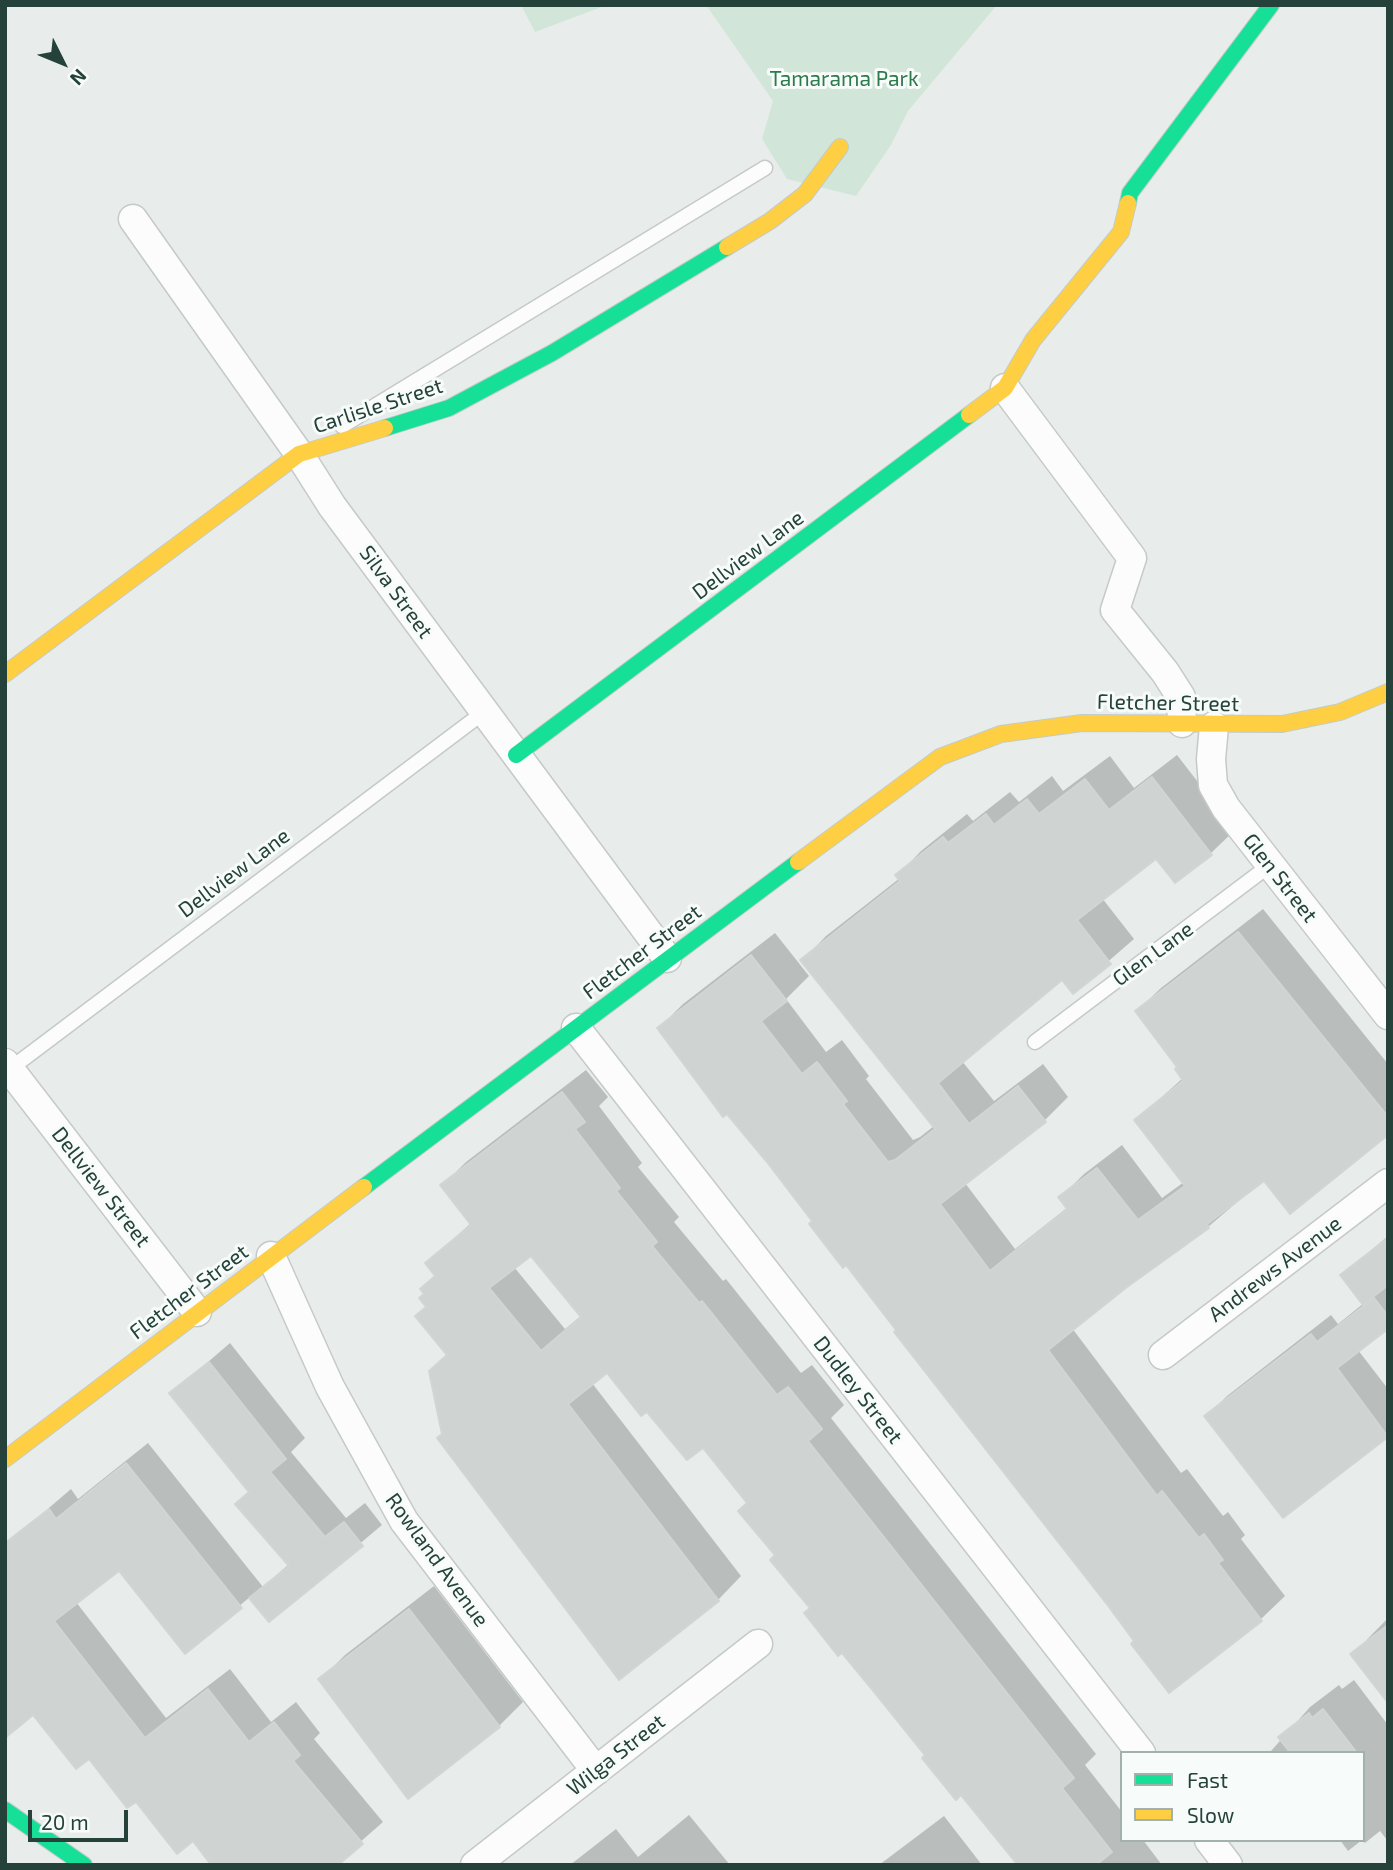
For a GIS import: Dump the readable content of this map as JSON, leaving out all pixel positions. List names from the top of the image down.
{
  "streets": {
    "street": [
      "Carlisle Street",
      "Dellview Lane",
      "Silva Street",
      "Fletcher Street",
      "Glen Street",
      "Dellview Street",
      "Andrews Avenue",
      "Dudley Street",
      "Rowland Avenue",
      "Wilga Street"
    ],
    "lane": ["Glen Lane"]
  },
  "crossings": [
    ["Carlisle Street", "Silva Street"],
    ["Dellview Lane", "Silva Street"],
    ["Dellview Lane", "Dellview Street"],
    ["Silva Street", "Fletcher Street"],
    ["Fletcher Street", "Glen Street"],
    ["Fletcher Street", "Dellview Street"],
    ["Fletcher Street", "Dudley Street"],
    ["Fletcher Street", "Rowland Avenue"],
    ["Glen Street", "Glen Lane"],
    ["Rowland Avenue", "Wilga Street"]
  ],
  "parks": ["Tamarama Park"],
  "legend": ["Fast", "Slow"],
  "scale_bar": "20 m",
  "north": "bottom right"
}
